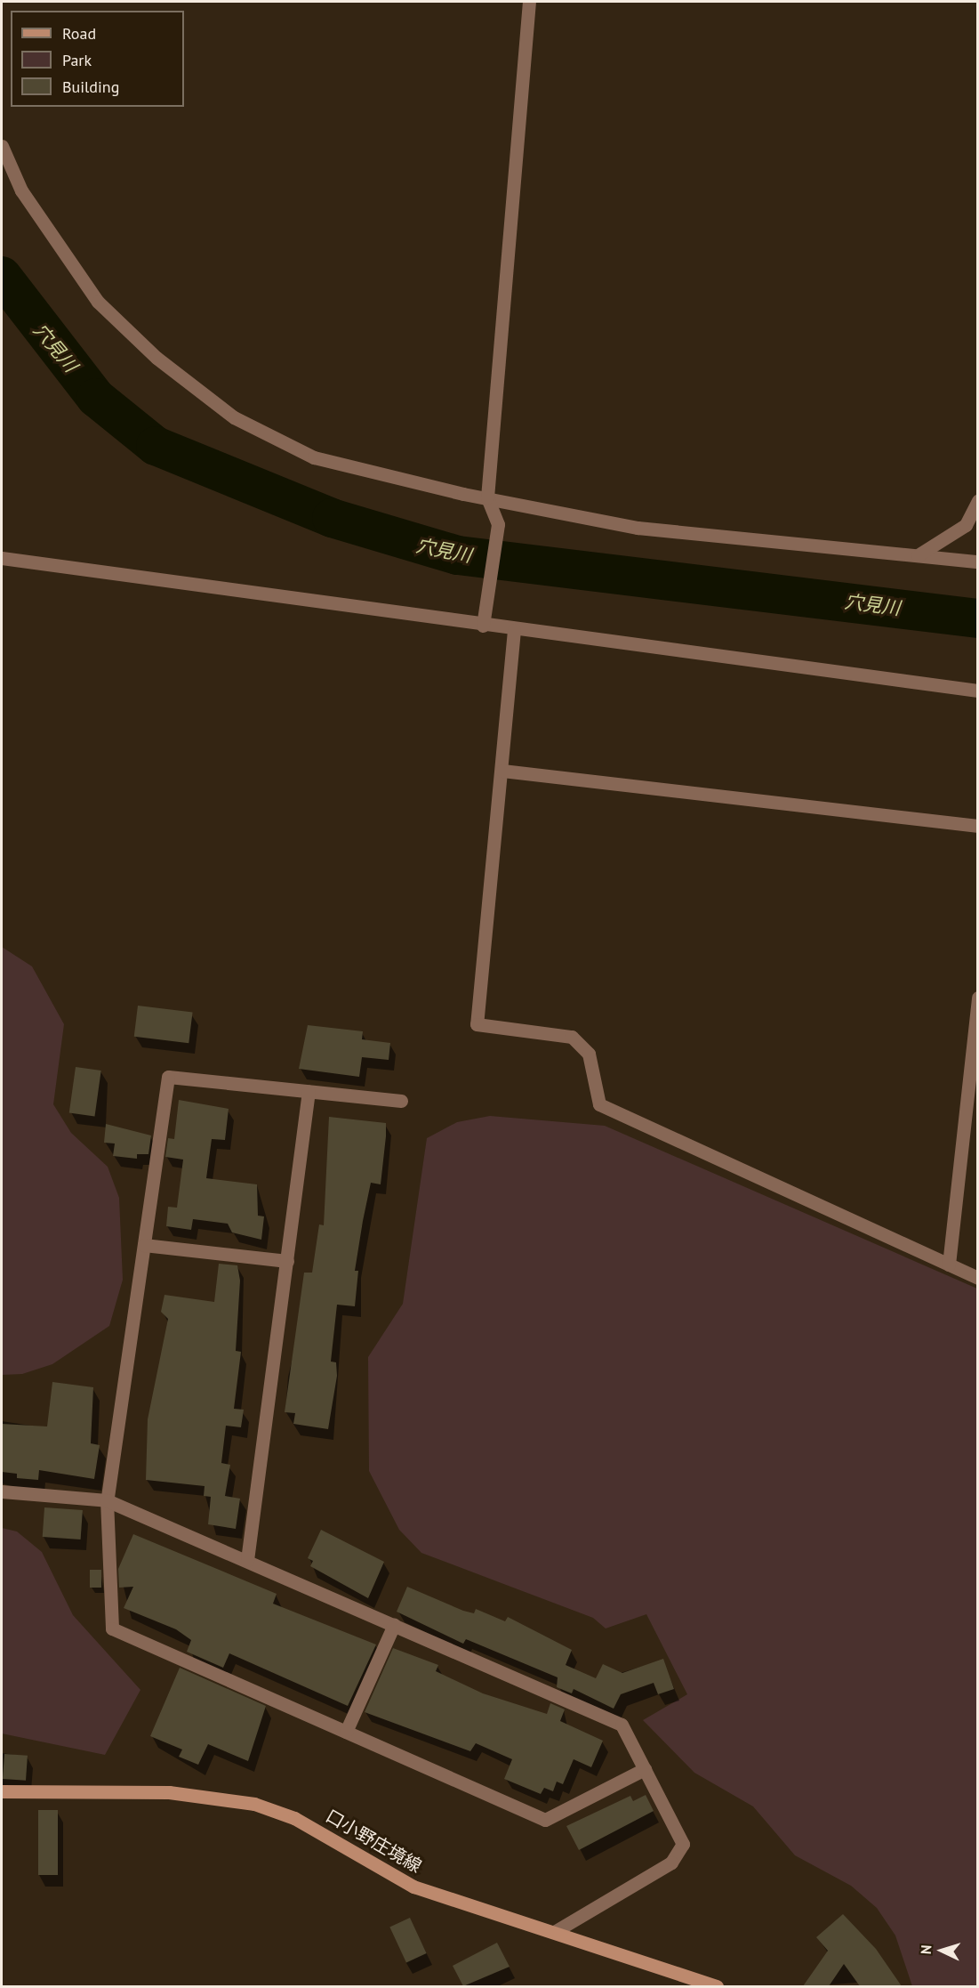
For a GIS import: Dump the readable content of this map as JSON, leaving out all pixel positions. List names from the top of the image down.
{
  "streets": {
    "main road": ["口小野庄境線"]
  },
  "water": ["穴見川"],
  "legend": ["Road", "Park", "Building"],
  "north": "left"
}
